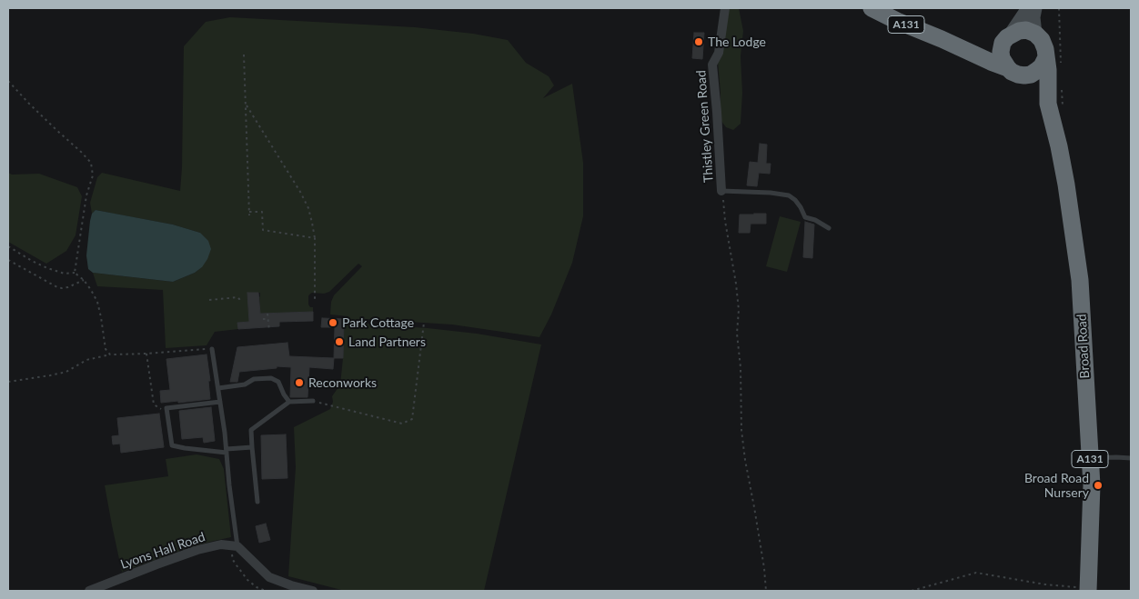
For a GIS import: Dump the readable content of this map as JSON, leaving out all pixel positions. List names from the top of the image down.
{
  "streets": {
    "highway": ["A131", "Broad Road"],
    "street": ["Thistley Green Road", "Lyons Hall Road"]
  },
  "crossings": [
    ["A131", "Broad Road"]
  ],
  "places": [
    "The Lodge",
    "Park Cottage",
    "Land Partners",
    "Reconworks",
    "Broad Road Nursery"
  ]
}
